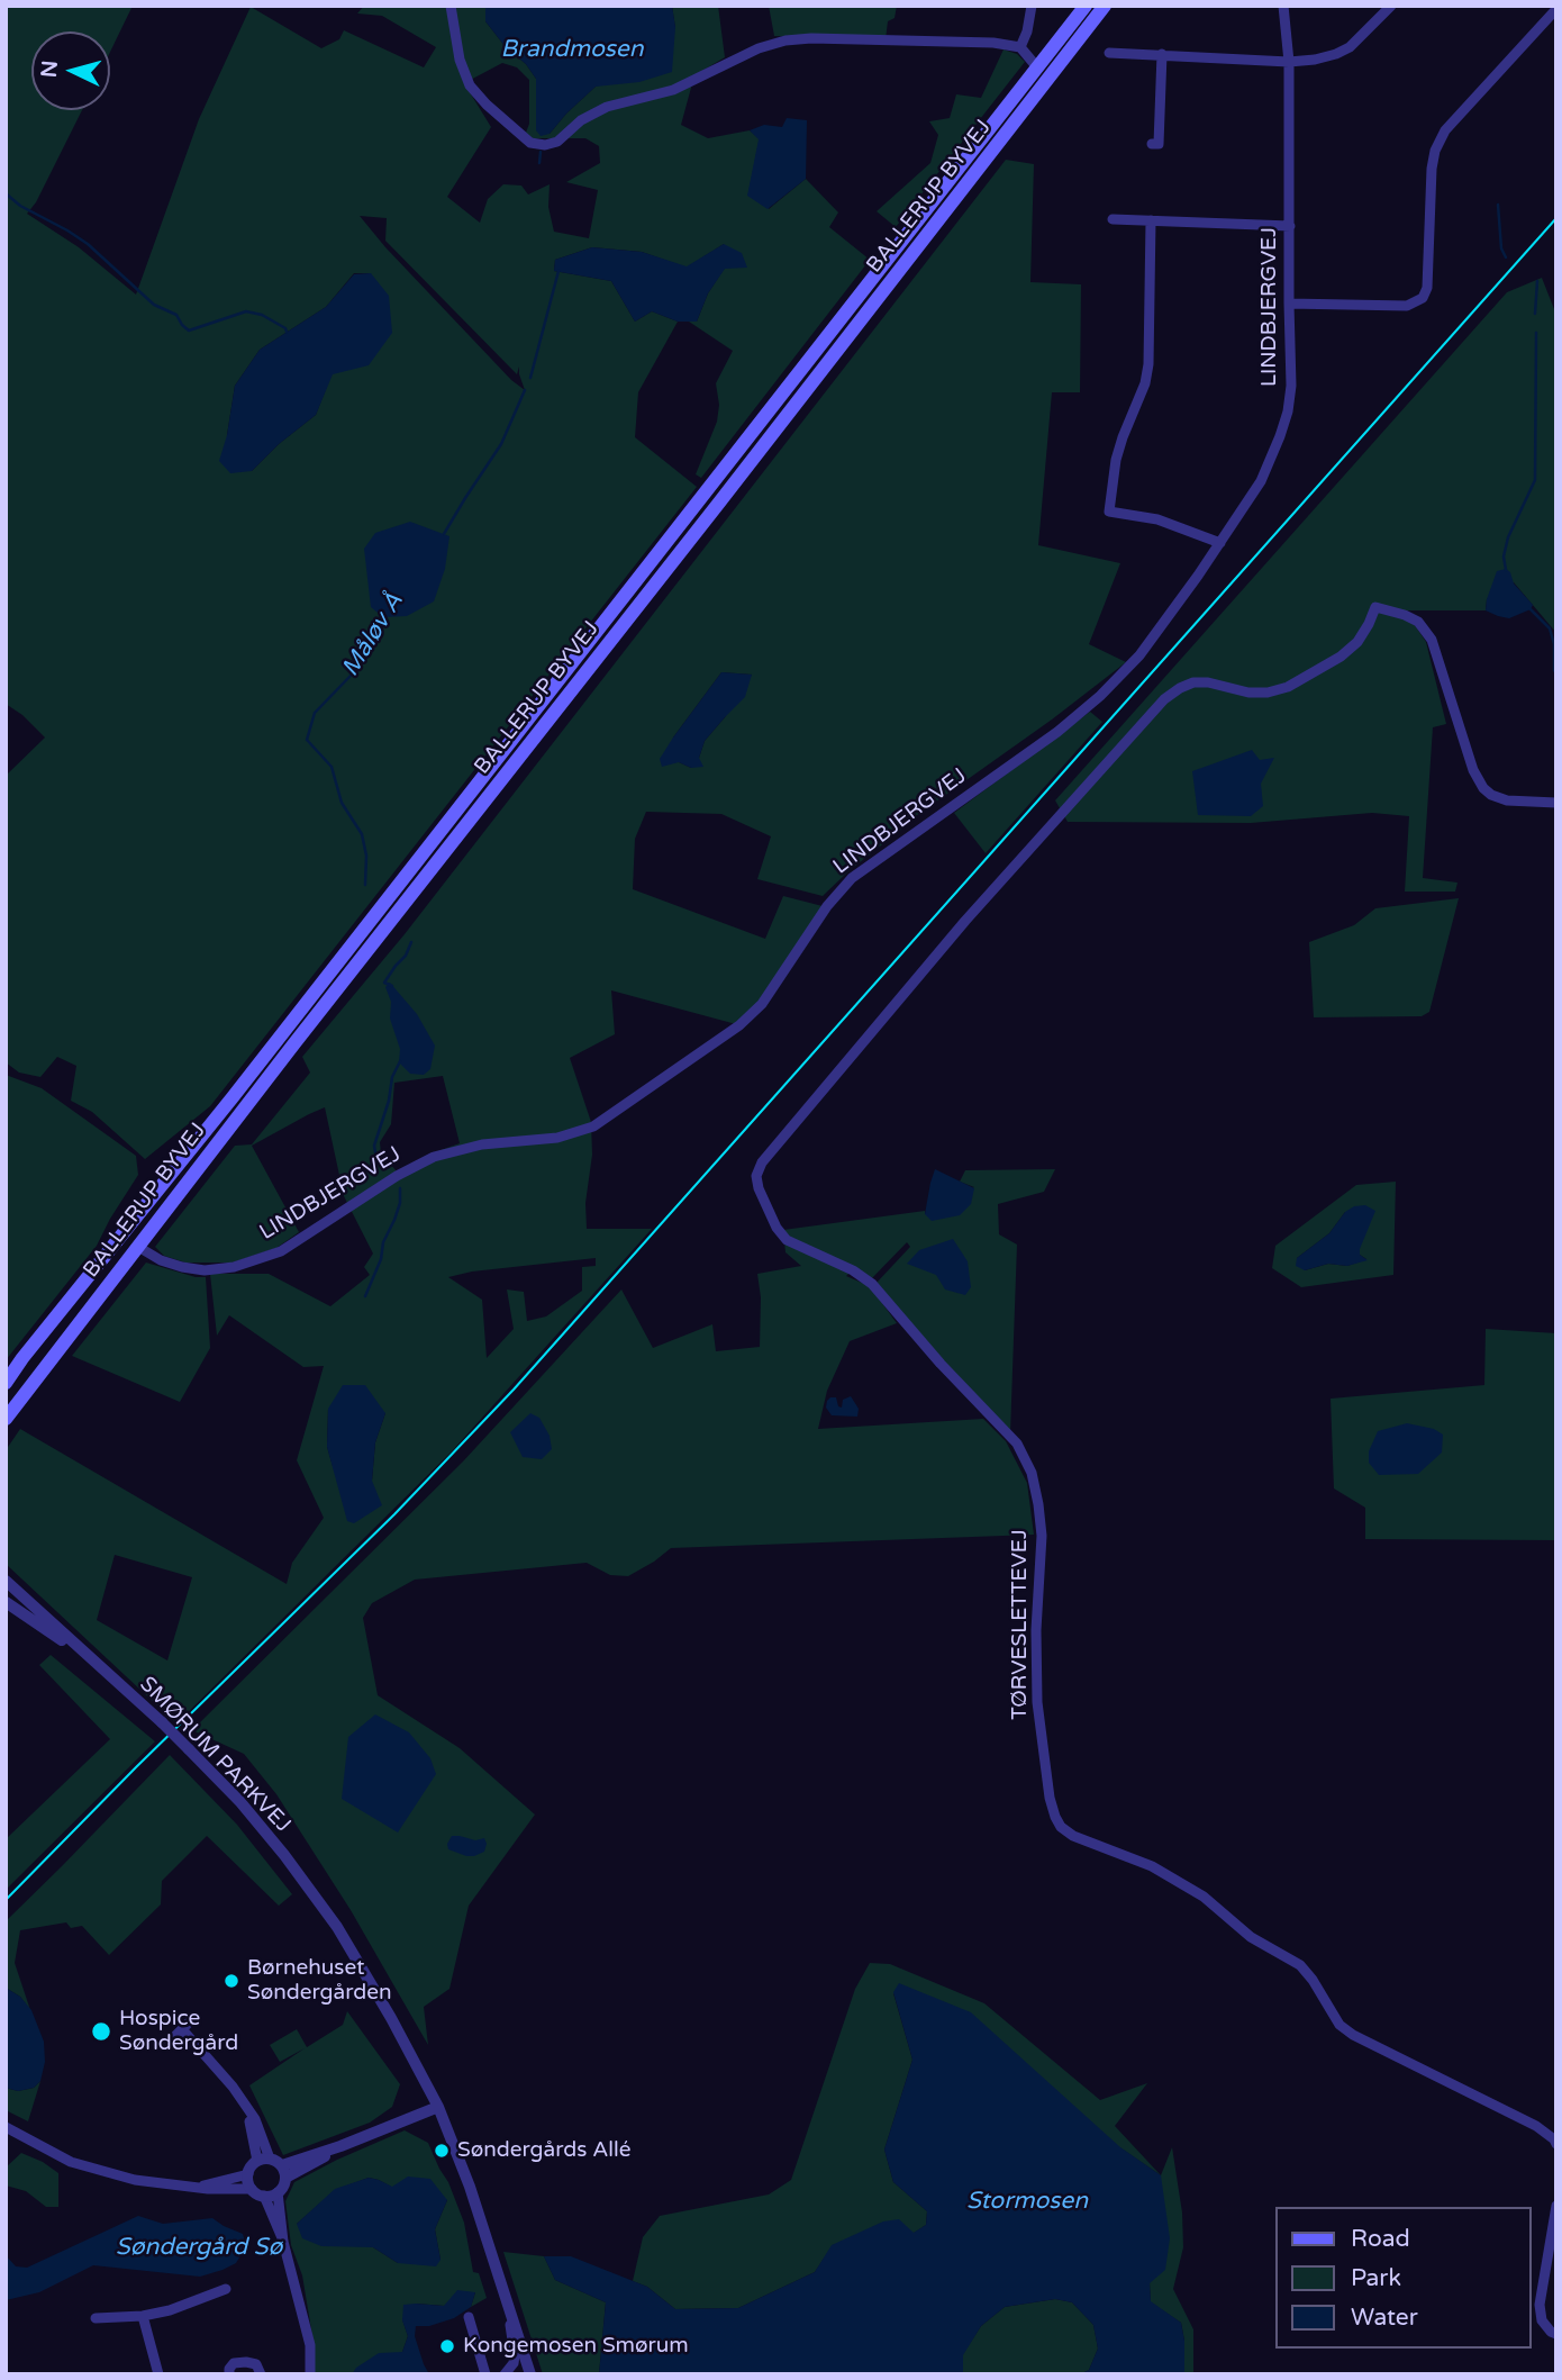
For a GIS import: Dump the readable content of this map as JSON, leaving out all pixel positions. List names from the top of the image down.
{
  "streets": {
    "main road": ["BALLERUP BYVEJ"],
    "street": ["LINDBJERGVEJ", "TØRVESLETTEVEJ", "SMØRUM PARKVEJ"]
  },
  "crossings": [
    ["BALLERUP BYVEJ", "LINDBJERGVEJ"]
  ],
  "water": [
    "Brandmosen",
    "Måløv Å",
    "Stormosen",
    "Søndergård Sø"
  ],
  "places": [
    "Børnehuset Søndergården",
    "Hospice Søndergård",
    "Søndergårds Allé",
    "Kongemosen Smørum"
  ],
  "legend": ["Road", "Park", "Water"],
  "north": "left"
}
